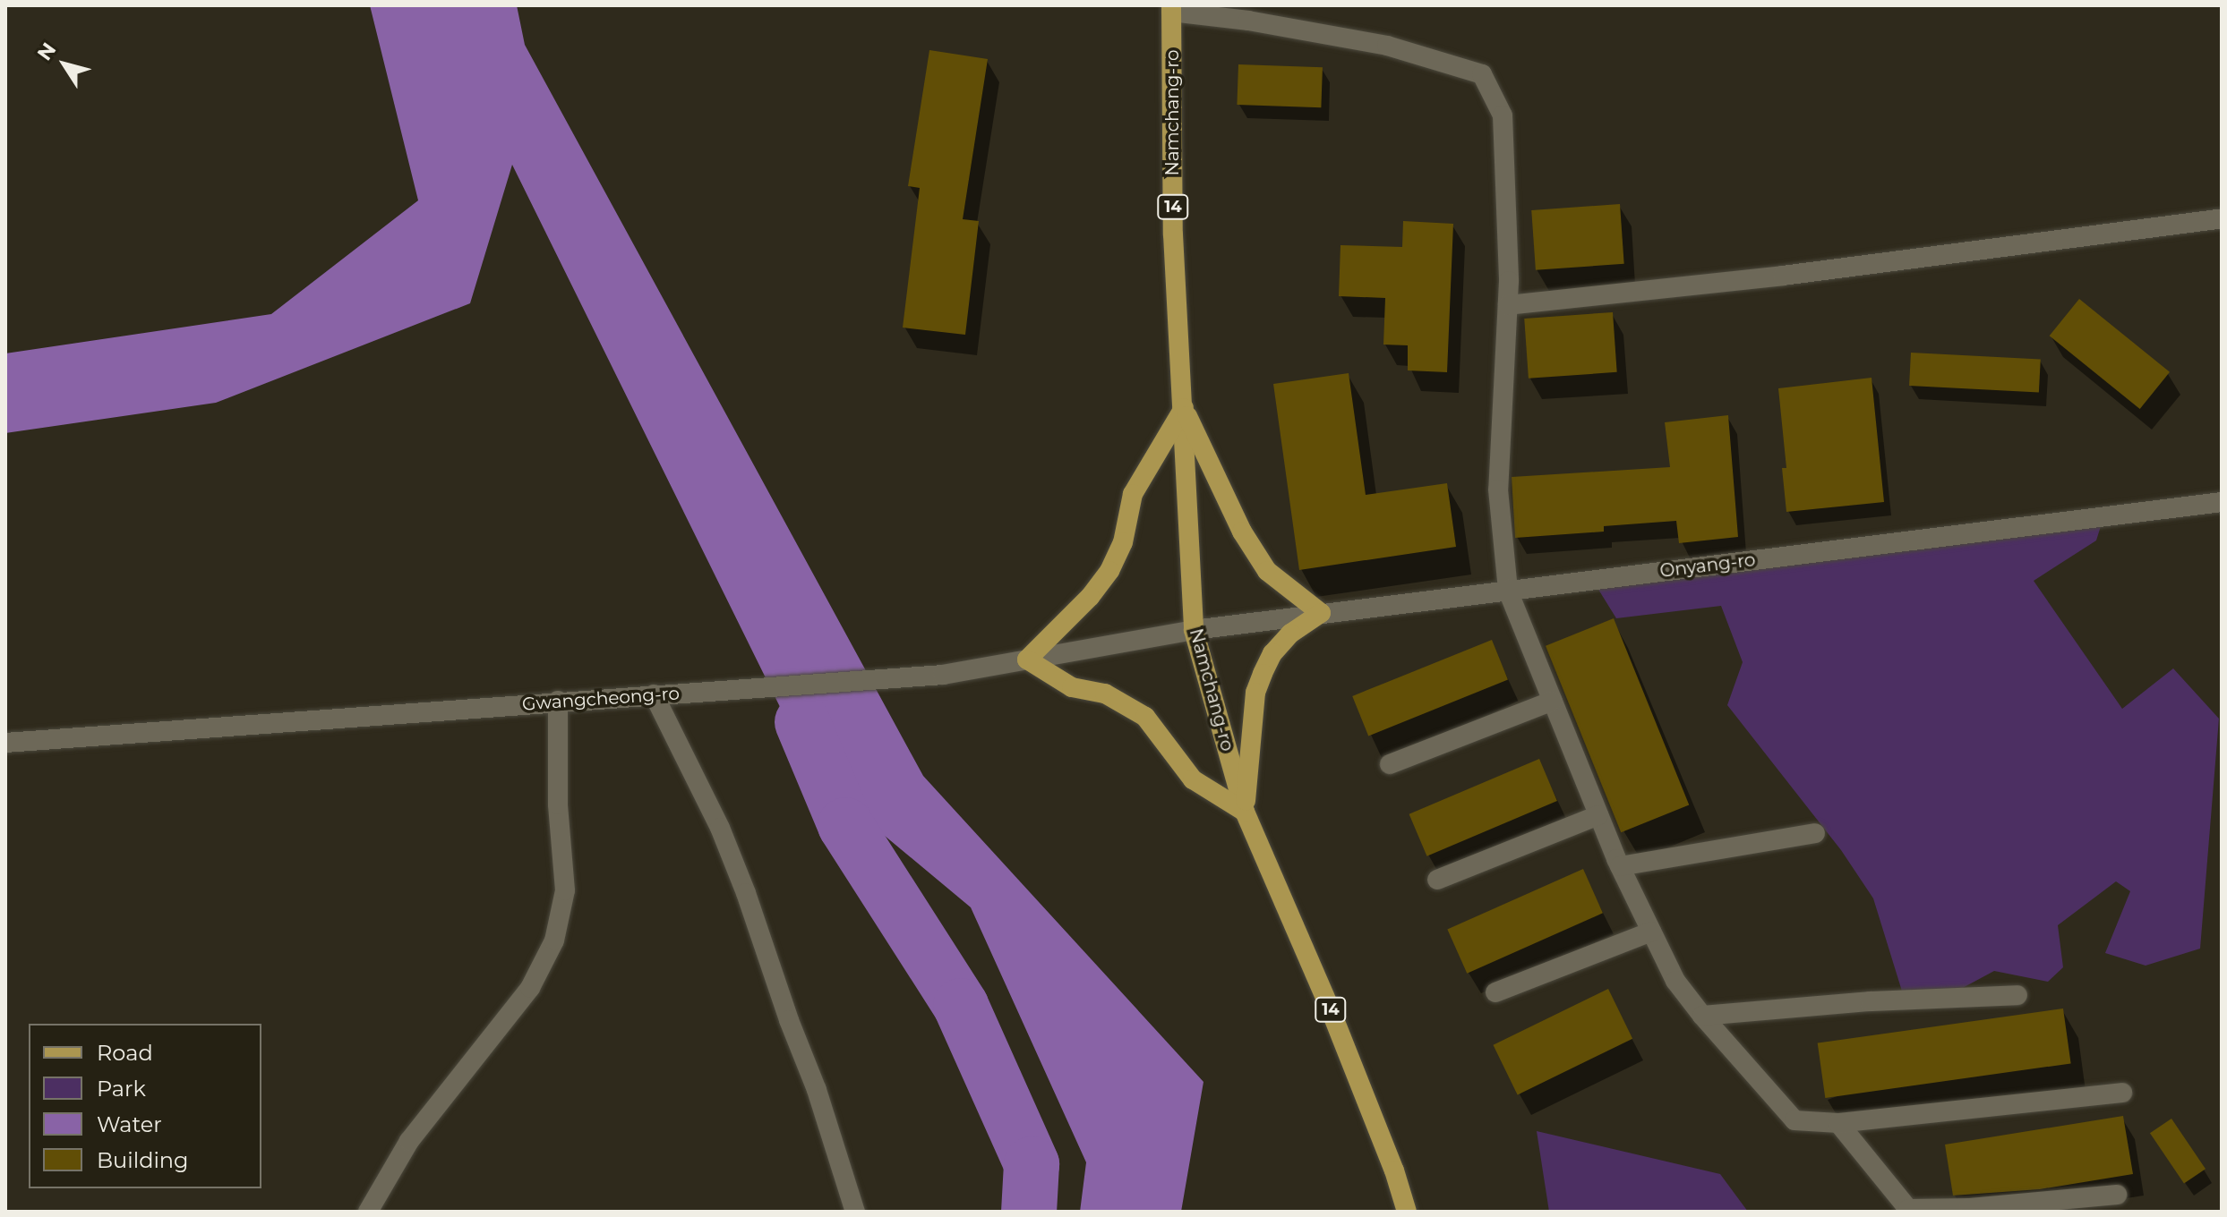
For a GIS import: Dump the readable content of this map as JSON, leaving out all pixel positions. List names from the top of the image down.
{
  "streets": {
    "main road": ["Namchang-ro", "14"],
    "street": ["Onyang-ro", "Gwangcheong-ro"]
  },
  "crossings": [
    ["Namchang-ro", "Onyang-ro"],
    ["Namchang-ro", "Gwangcheong-ro"],
    ["Onyang-ro", "Gwangcheong-ro"]
  ],
  "legend": [
    "Road",
    "Park",
    "Water",
    "Building"
  ],
  "north": "top left"
}
